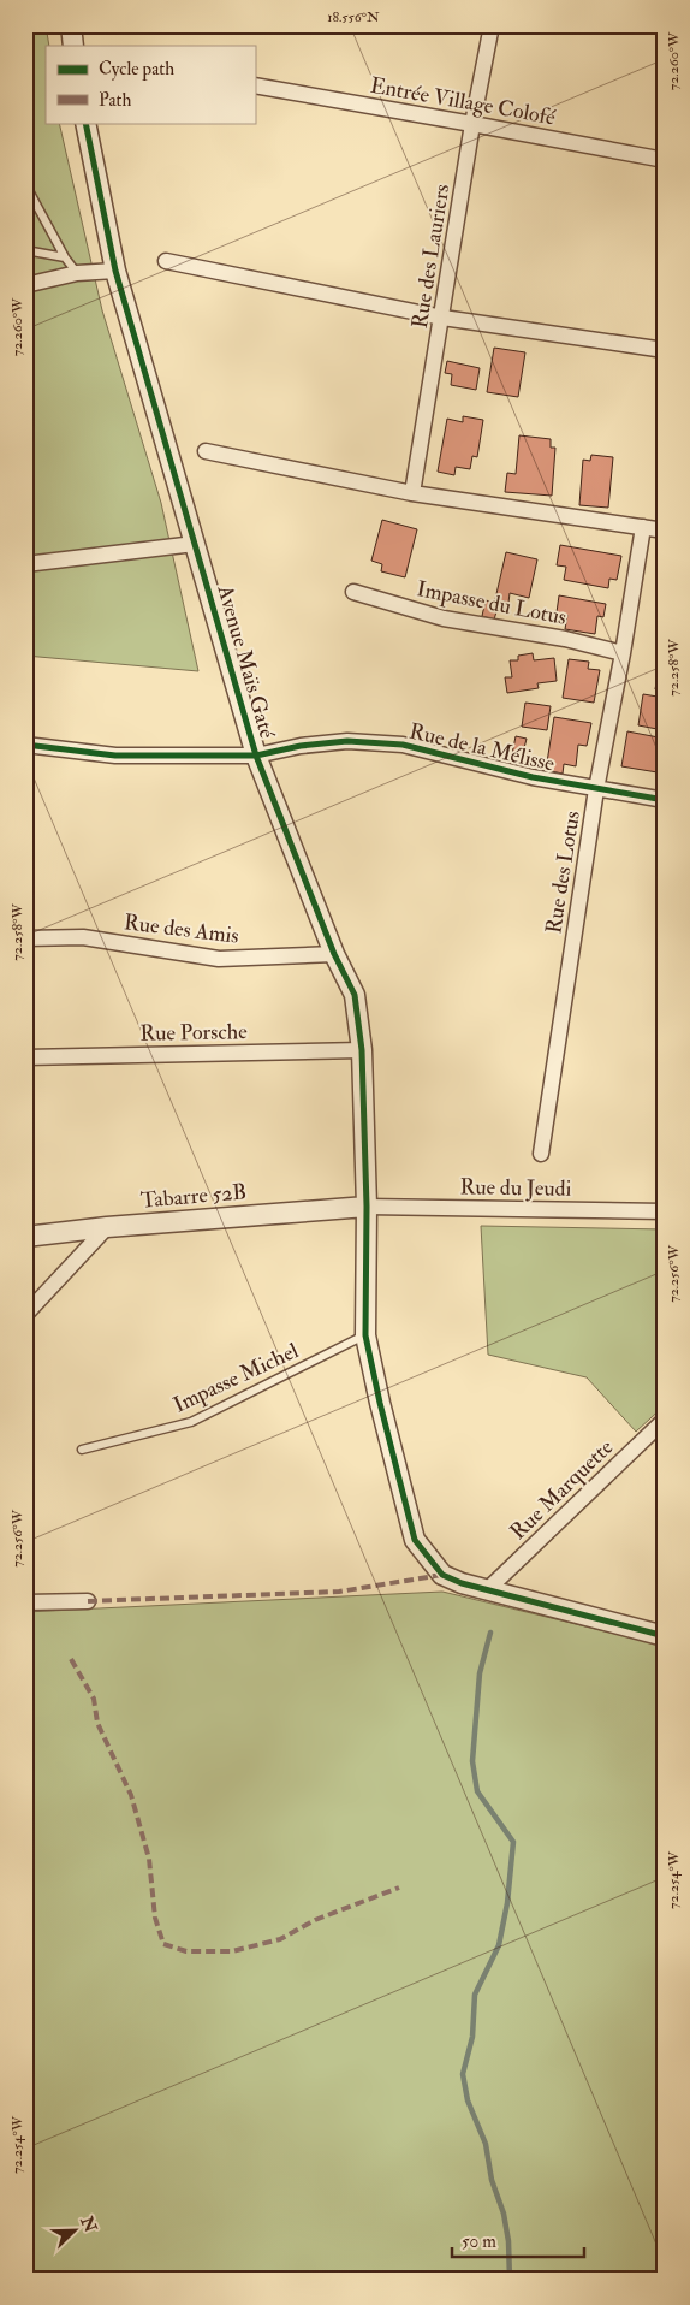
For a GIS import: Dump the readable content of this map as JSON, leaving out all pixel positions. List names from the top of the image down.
{
  "streets": {
    "street": [
      "Entrée Village Colofé",
      "Rue des Lauriers",
      "Impasse du Lotus",
      "Avenue Maïs Gaté",
      "Rue de la Mélisse",
      "Rue des Lotus",
      "Rue des Amis",
      "Rue Porsche",
      "Rue du Jeudi",
      "Tabarre 52B",
      "Rue Marquette"
    ],
    "lane": ["Impasse Michel"]
  },
  "crossings": [
    ["Entrée Village Colofé", "Rue des Lauriers"],
    ["Impasse du Lotus", "Rue des Lotus"],
    ["Avenue Maïs Gaté", "Rue de la Mélisse"],
    ["Avenue Maïs Gaté", "Rue des Amis"],
    ["Avenue Maïs Gaté", "Rue Porsche"],
    ["Avenue Maïs Gaté", "Rue du Jeudi"],
    ["Avenue Maïs Gaté", "Tabarre 52B"],
    ["Avenue Maïs Gaté", "Impasse Michel"],
    ["Avenue Maïs Gaté", "Rue Marquette"],
    ["Rue de la Mélisse", "Rue des Lotus"],
    ["Rue du Jeudi", "Tabarre 52B"]
  ],
  "legend": ["Cycle path", "Path"],
  "scale_bar": "50 m",
  "north": "top right",
  "coordinates": [
    "18.556°N",
    "72.260°W",
    "72.258°W",
    "72.256°W",
    "72.254°W"
  ]
}
